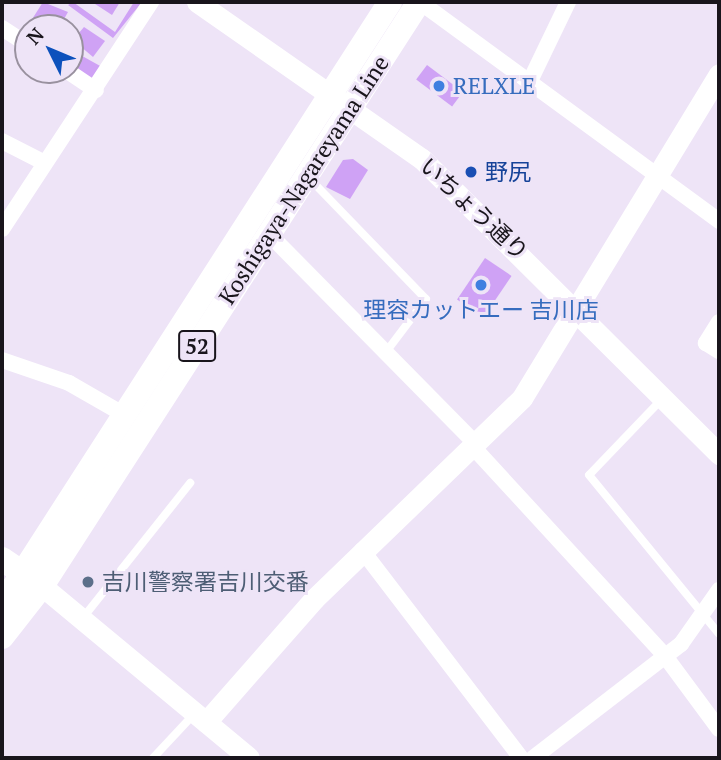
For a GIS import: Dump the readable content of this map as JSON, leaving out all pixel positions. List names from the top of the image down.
{
  "streets": {
    "main road": ["Koshigaya-Nagareyama Line", "52"],
    "street": ["いちょう通り"]
  },
  "crossings": [
    ["Koshigaya-Nagareyama Line", "いちょう通り"]
  ],
  "places": [
    "RELXLE",
    "野尻",
    "理容カットエー 吉川店",
    "吉川警察署吉川交番"
  ],
  "north": "top left"
}
